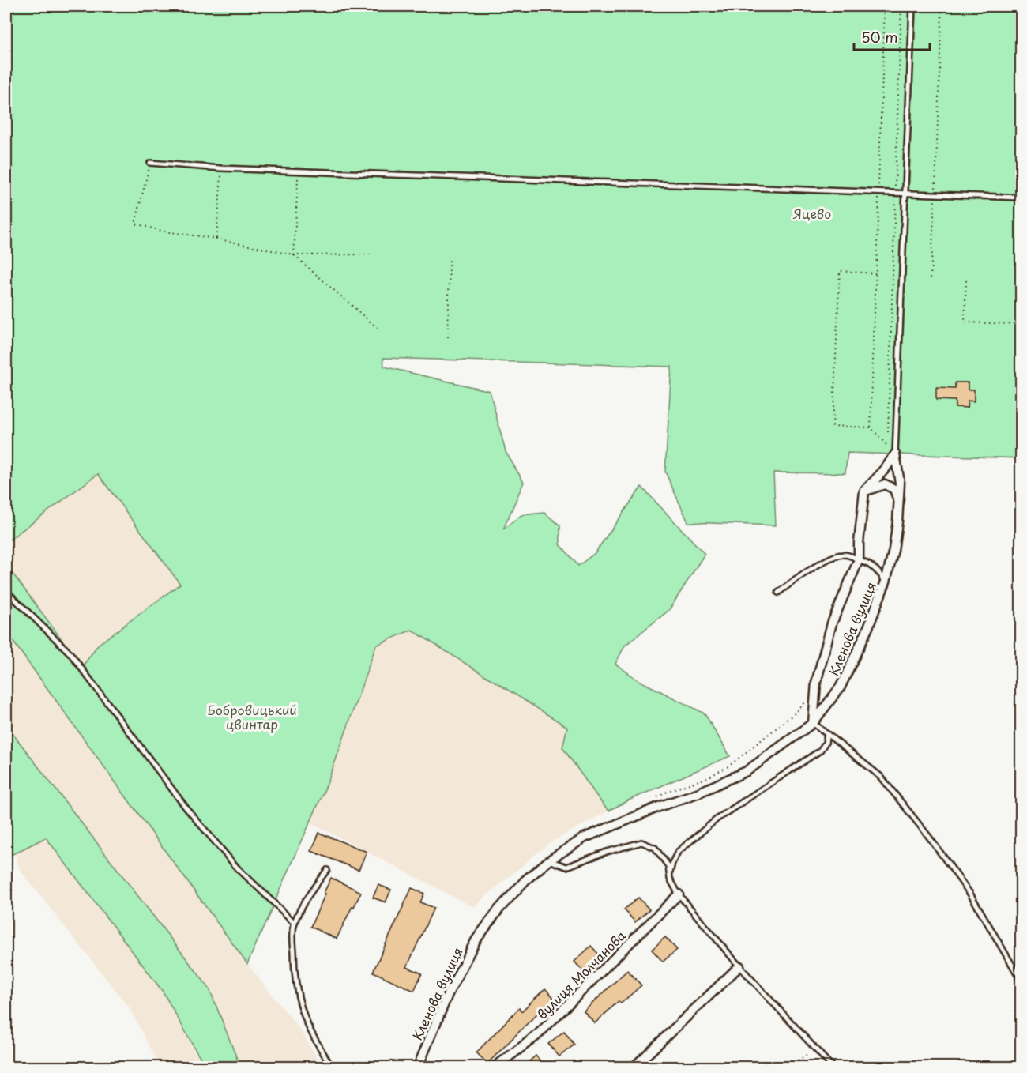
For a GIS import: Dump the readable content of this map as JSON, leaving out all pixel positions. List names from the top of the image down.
{
  "streets": {
    "street": ["Кленова вулиця", "вулиця Молчанова"]
  },
  "parks": ["Яцево", "Бобровицький цвинтар"],
  "scale_bar": "50 m"
}
